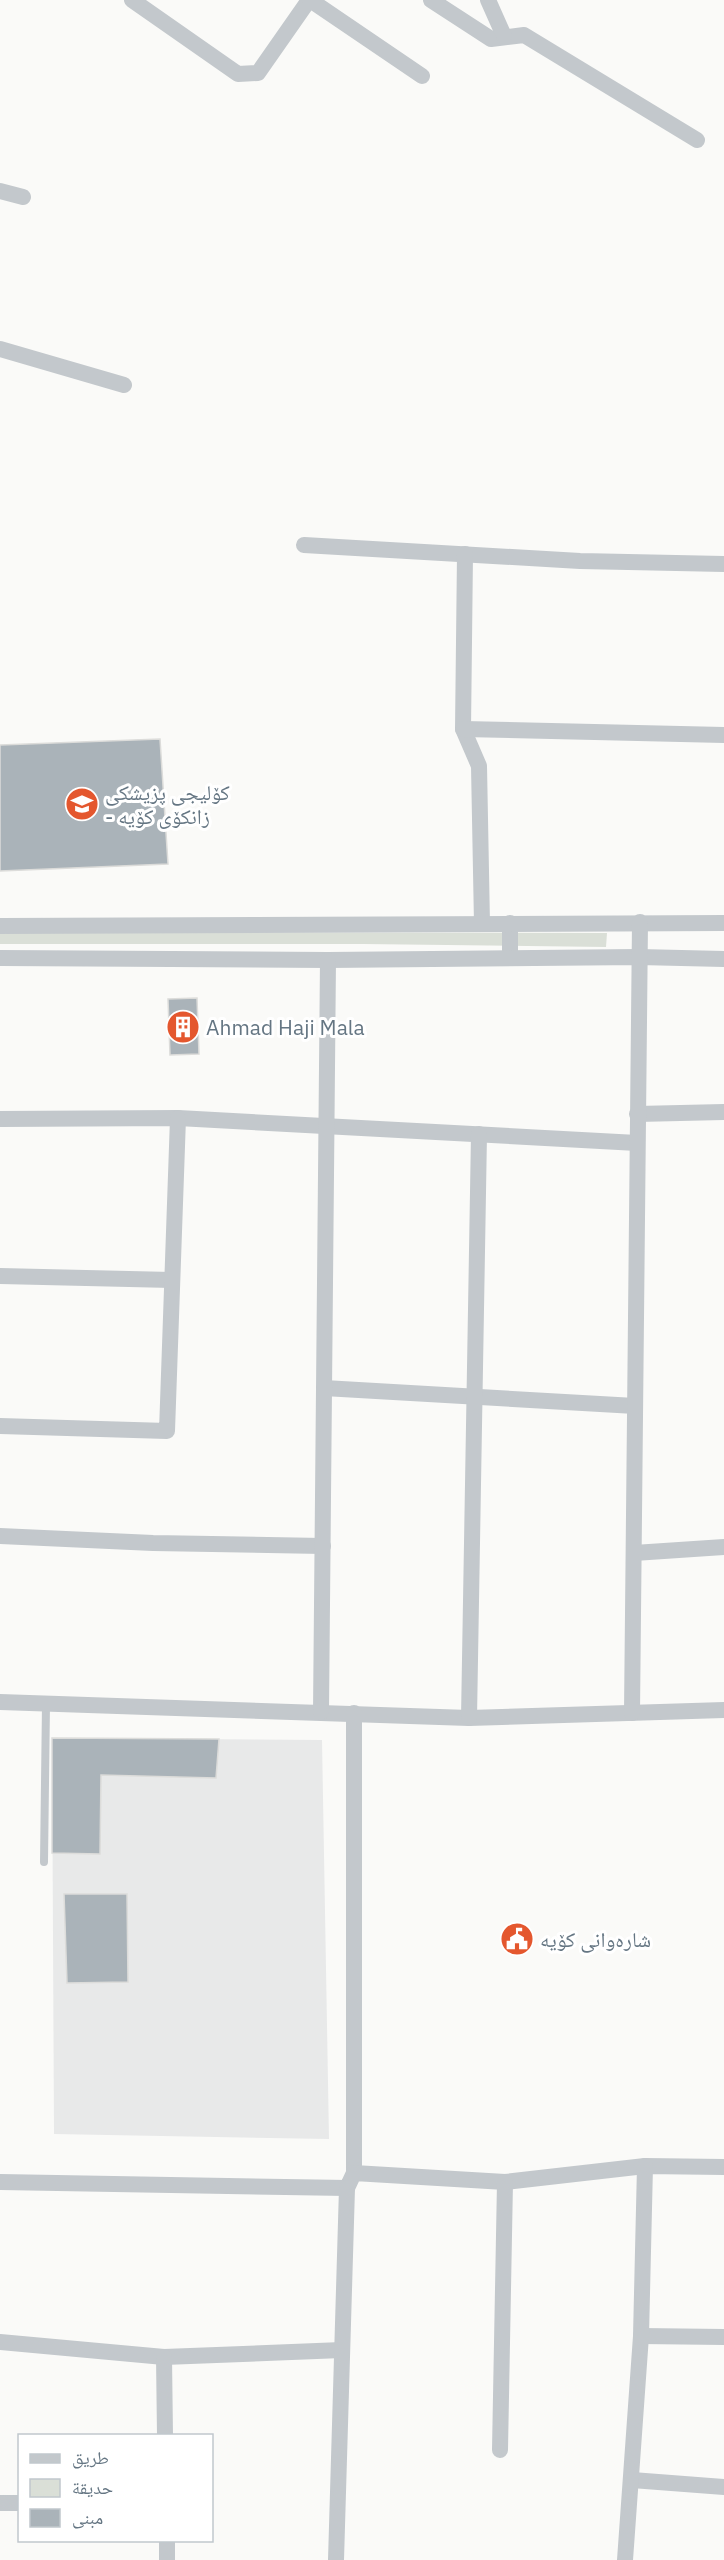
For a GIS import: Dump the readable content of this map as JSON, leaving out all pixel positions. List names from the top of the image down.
{
  "places": {
    "school or university": ["کۆلیجی پزیشکی - زانکۆی کۆیە"],
    "building": ["Ahmad Haji Mala"],
    "public building": ["شارەوانی کۆیە"]
  },
  "legend": ["طريق", "حديقة", "مبنى"]
}
